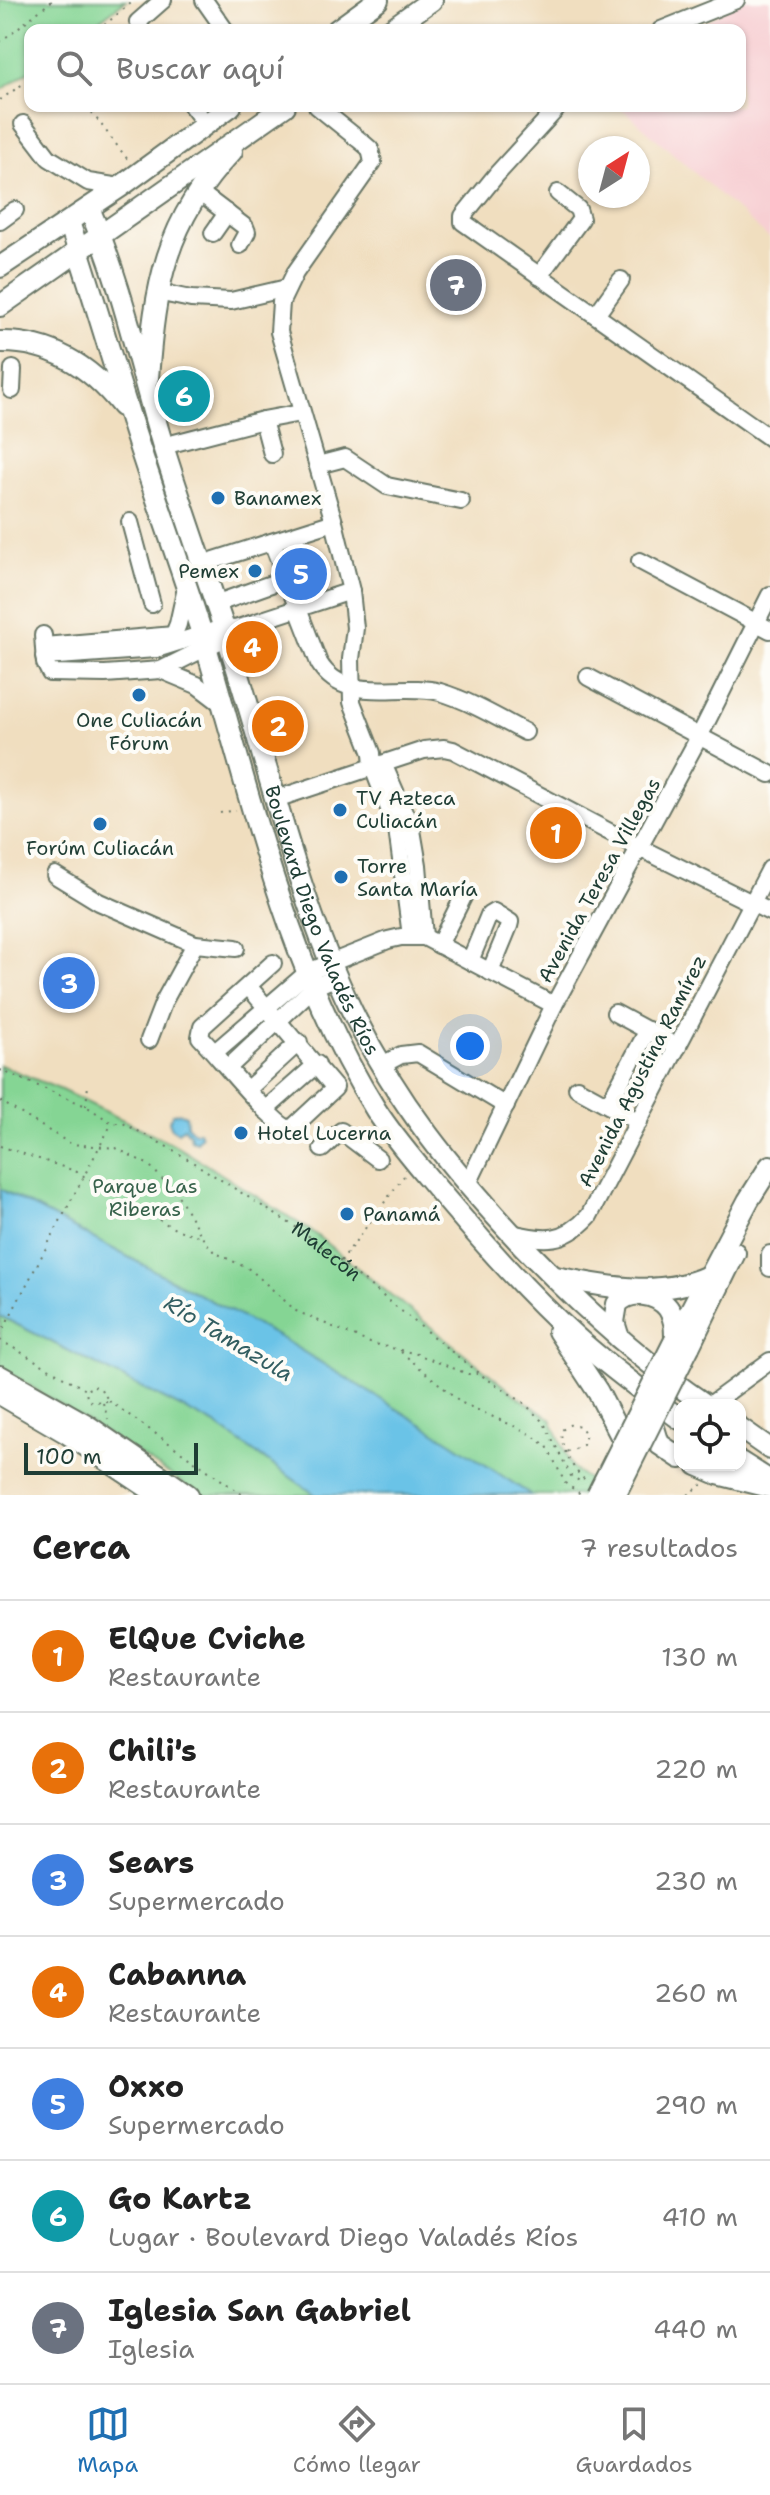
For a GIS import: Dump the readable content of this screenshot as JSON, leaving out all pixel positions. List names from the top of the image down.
{
  "streets": {
    "main road": ["Boulevard Diego Valadés Ríos"],
    "street": ["Avenida Teresa Villegas", "Avenida Agustina Ramírez"],
    "path": ["Malecón"]
  },
  "crossings": [
    ["Avenida Teresa Villegas", "Boulevard Diego Valadés Ríos"],
    ["Boulevard Diego Valadés Ríos", "Avenida Agustina Ramírez"]
  ],
  "water": ["Río Tamazula"],
  "parks": ["Parque Las Riberas"],
  "places": [
    "Banamex",
    "Pemex",
    "One Culiacán Fórum",
    "TV Azteca Culiacán",
    "Forúm Culiacán",
    "Torre Santa María",
    "Hotel Lucerna",
    "Panamá"
  ],
  "scale_bar": "100 m",
  "north": "top right",
  "page": {
    "search": "Buscar aquí",
    "pins": [
      "7",
      "6",
      "5",
      "4",
      "2",
      "1",
      "3"
    ],
    "scale": "100 m",
    "heading": ["Cerca", "7 resultados"],
    "list": [
      {
        "mark": "1",
        "name": "ElQue Cviche",
        "note": "Restaurante",
        "value": "130 m"
      },
      {
        "mark": "2",
        "name": "Chili's",
        "note": "Restaurante",
        "value": "220 m"
      },
      {
        "mark": "3",
        "name": "Sears",
        "note": "Supermercado",
        "value": "230 m"
      },
      {
        "mark": "4",
        "name": "Cabanna",
        "note": "Restaurante",
        "value": "260 m"
      },
      {
        "mark": "5",
        "name": "Oxxo",
        "note": "Supermercado",
        "value": "290 m"
      },
      {
        "mark": "6",
        "name": "Go Kartz",
        "note": "Lugar · Boulevard Diego Valadés Ríos",
        "value": "410 m"
      },
      {
        "mark": "7",
        "name": "Iglesia San Gabriel",
        "note": "Iglesia",
        "value": "440 m"
      }
    ],
    "nav": ["Mapa", "Cómo llegar", "Guardados"]
  }
}
